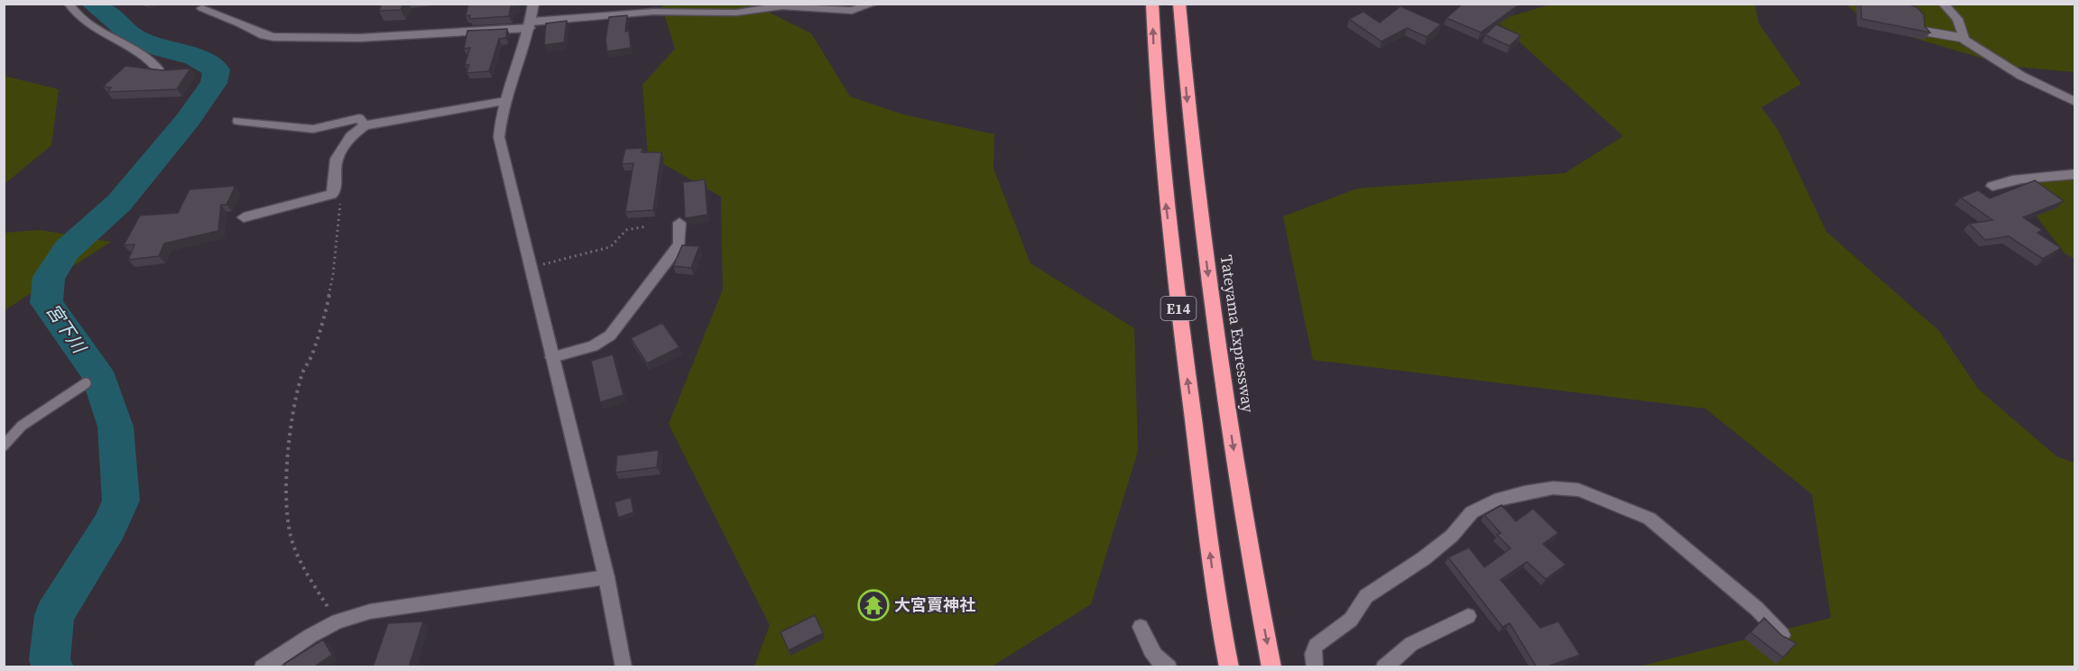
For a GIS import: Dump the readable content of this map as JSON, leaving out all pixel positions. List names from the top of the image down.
{
  "streets": {
    "highway": ["E14", "Tateyama Expressway"]
  },
  "water": ["宮下川"],
  "places": {
    "temple": ["大宮賣神社"]
  }
}
